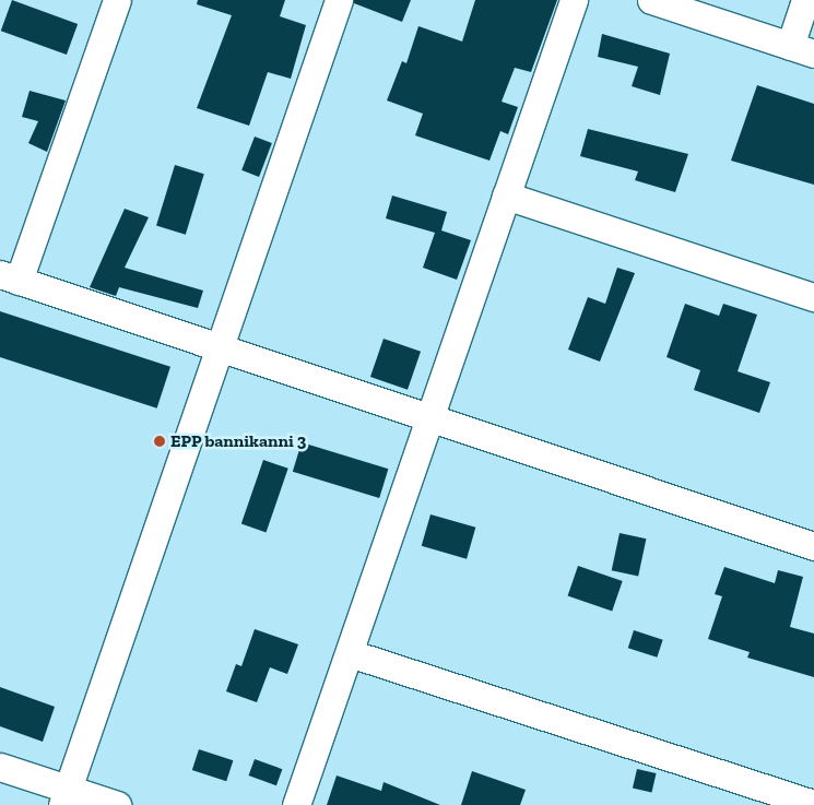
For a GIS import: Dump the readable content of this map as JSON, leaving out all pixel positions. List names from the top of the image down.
{
  "places": ["EPP bannikanni 3"]
}
